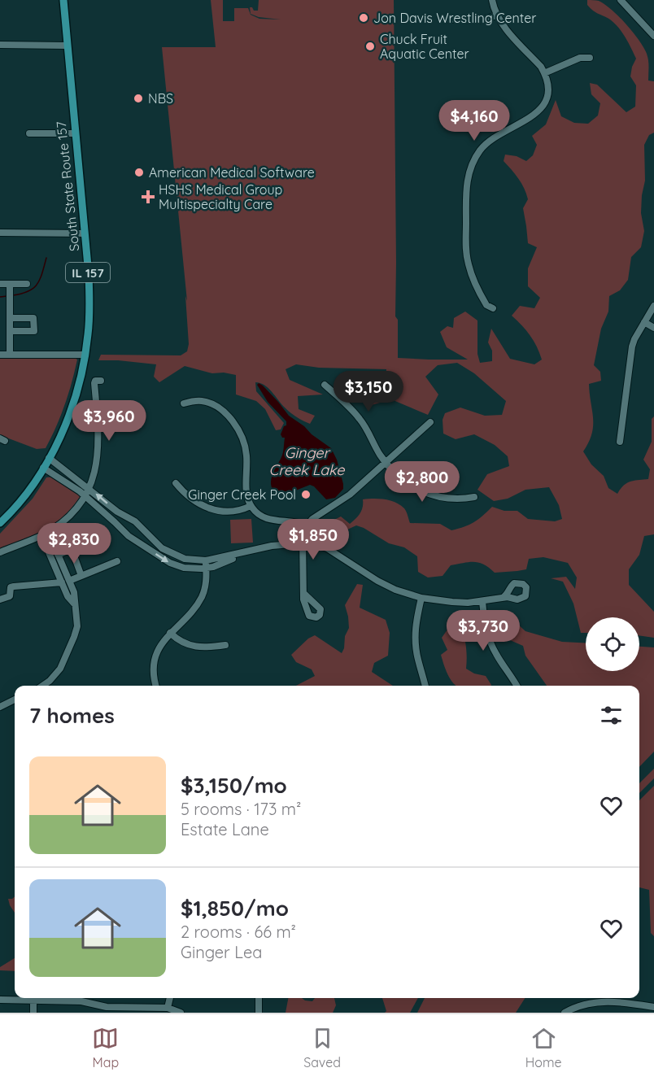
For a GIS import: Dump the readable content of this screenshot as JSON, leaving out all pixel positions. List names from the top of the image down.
{
  "streets": {
    "main road": ["South State Route 157", "IL 157"]
  },
  "water": ["Ginger Creek Lake"],
  "places": {
    "other": [
      "Jon Davis Wrestling Center",
      "Chuck Fruit Aquatic Center",
      "NBS",
      "American Medical Software",
      "Ginger Creek Pool"
    ],
    "health": ["HSHS Medical Group Multispecialty Care"]
  },
  "page": {
    "price": [
      "$4,160",
      "$3,150",
      "$3,960",
      "$2,800",
      "$1,850",
      "$2,830",
      "$3,730"
    ],
    "heading": "7 homes",
    "list": [
      {
        "name": "$3,150/mo",
        "note": "5 rooms · 173 m² · Estate Lane"
      },
      {
        "name": "$1,850/mo",
        "note": "2 rooms · 66 m² · Ginger Lea"
      }
    ],
    "tabs": ["Map", "Saved", "Home"]
  }
}
